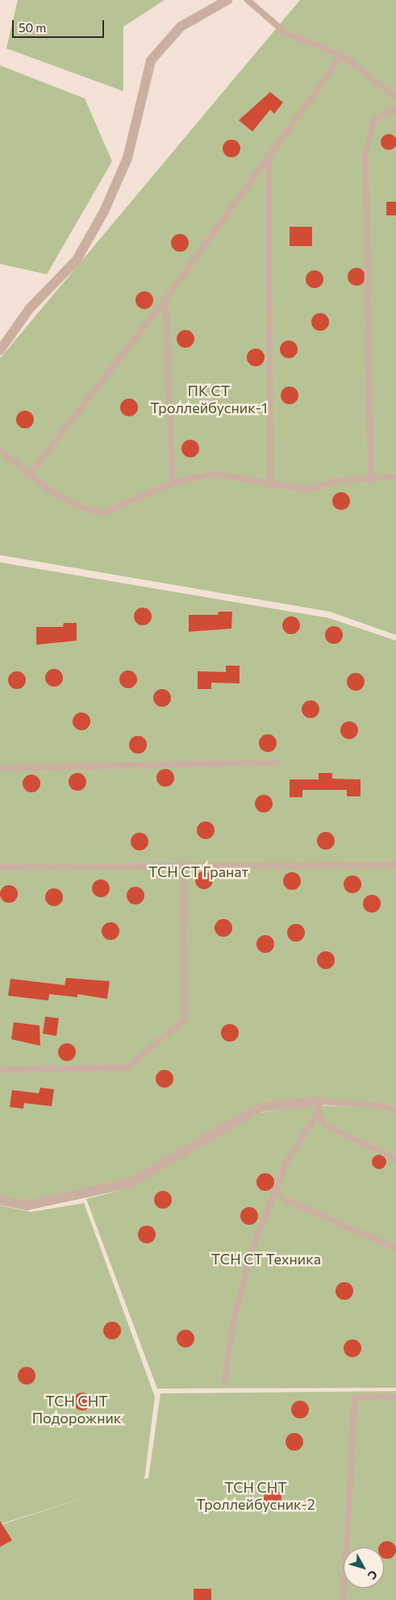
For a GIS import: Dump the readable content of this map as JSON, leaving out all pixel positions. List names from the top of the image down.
{
  "parks": [
    "ПК СТ Троллейбусник-1",
    "ТСН СТ Гранат",
    "ТСН СТ Техника",
    "ТСН СНТ Подорожник",
    "ТСН СНТ Троллейбусник-2"
  ],
  "scale_bar": "50 m",
  "north": "bottom right"
}
